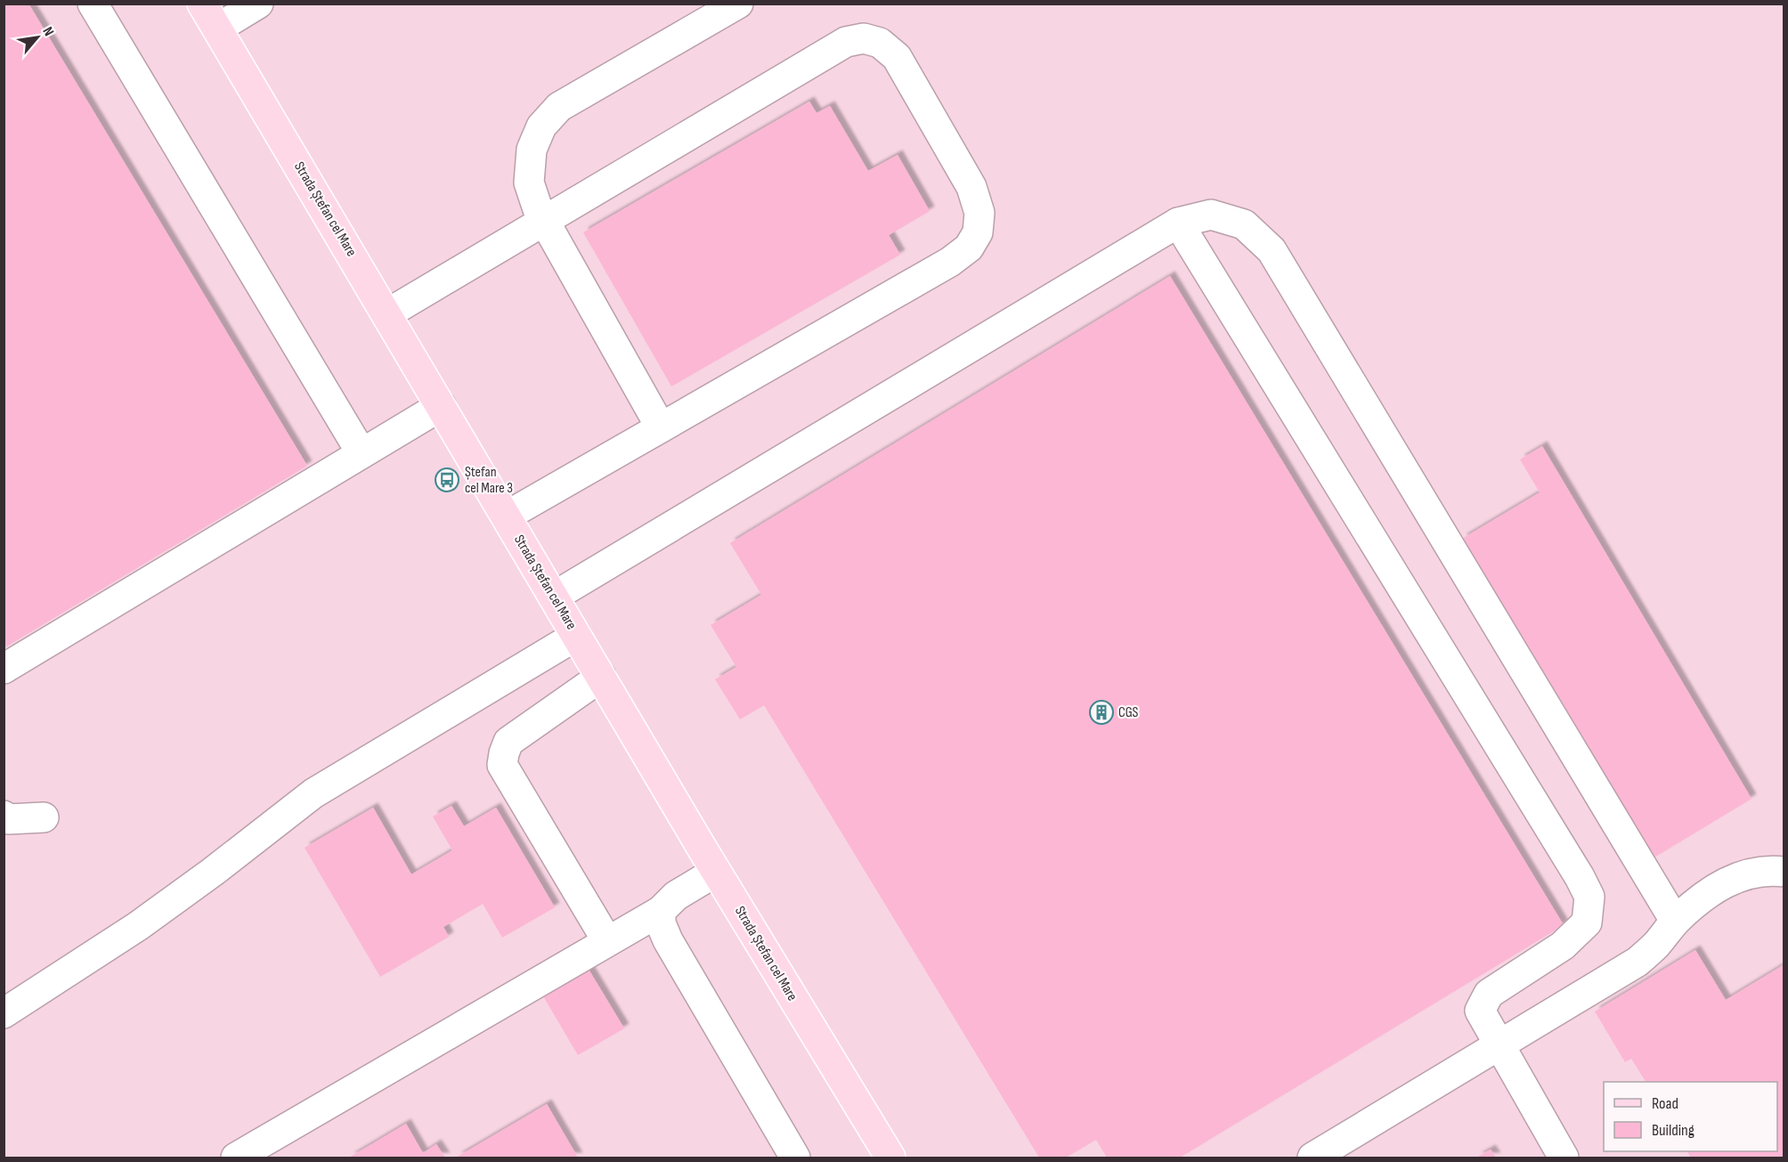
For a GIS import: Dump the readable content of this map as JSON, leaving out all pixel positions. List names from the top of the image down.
{
  "streets": {
    "main road": ["Strada Ștefan cel Mare"]
  },
  "places": {
    "bus stop": ["Ștefan cel Mare 3"],
    "building": ["CGS"]
  },
  "legend": ["Road", "Building"],
  "north": "top right"
}
